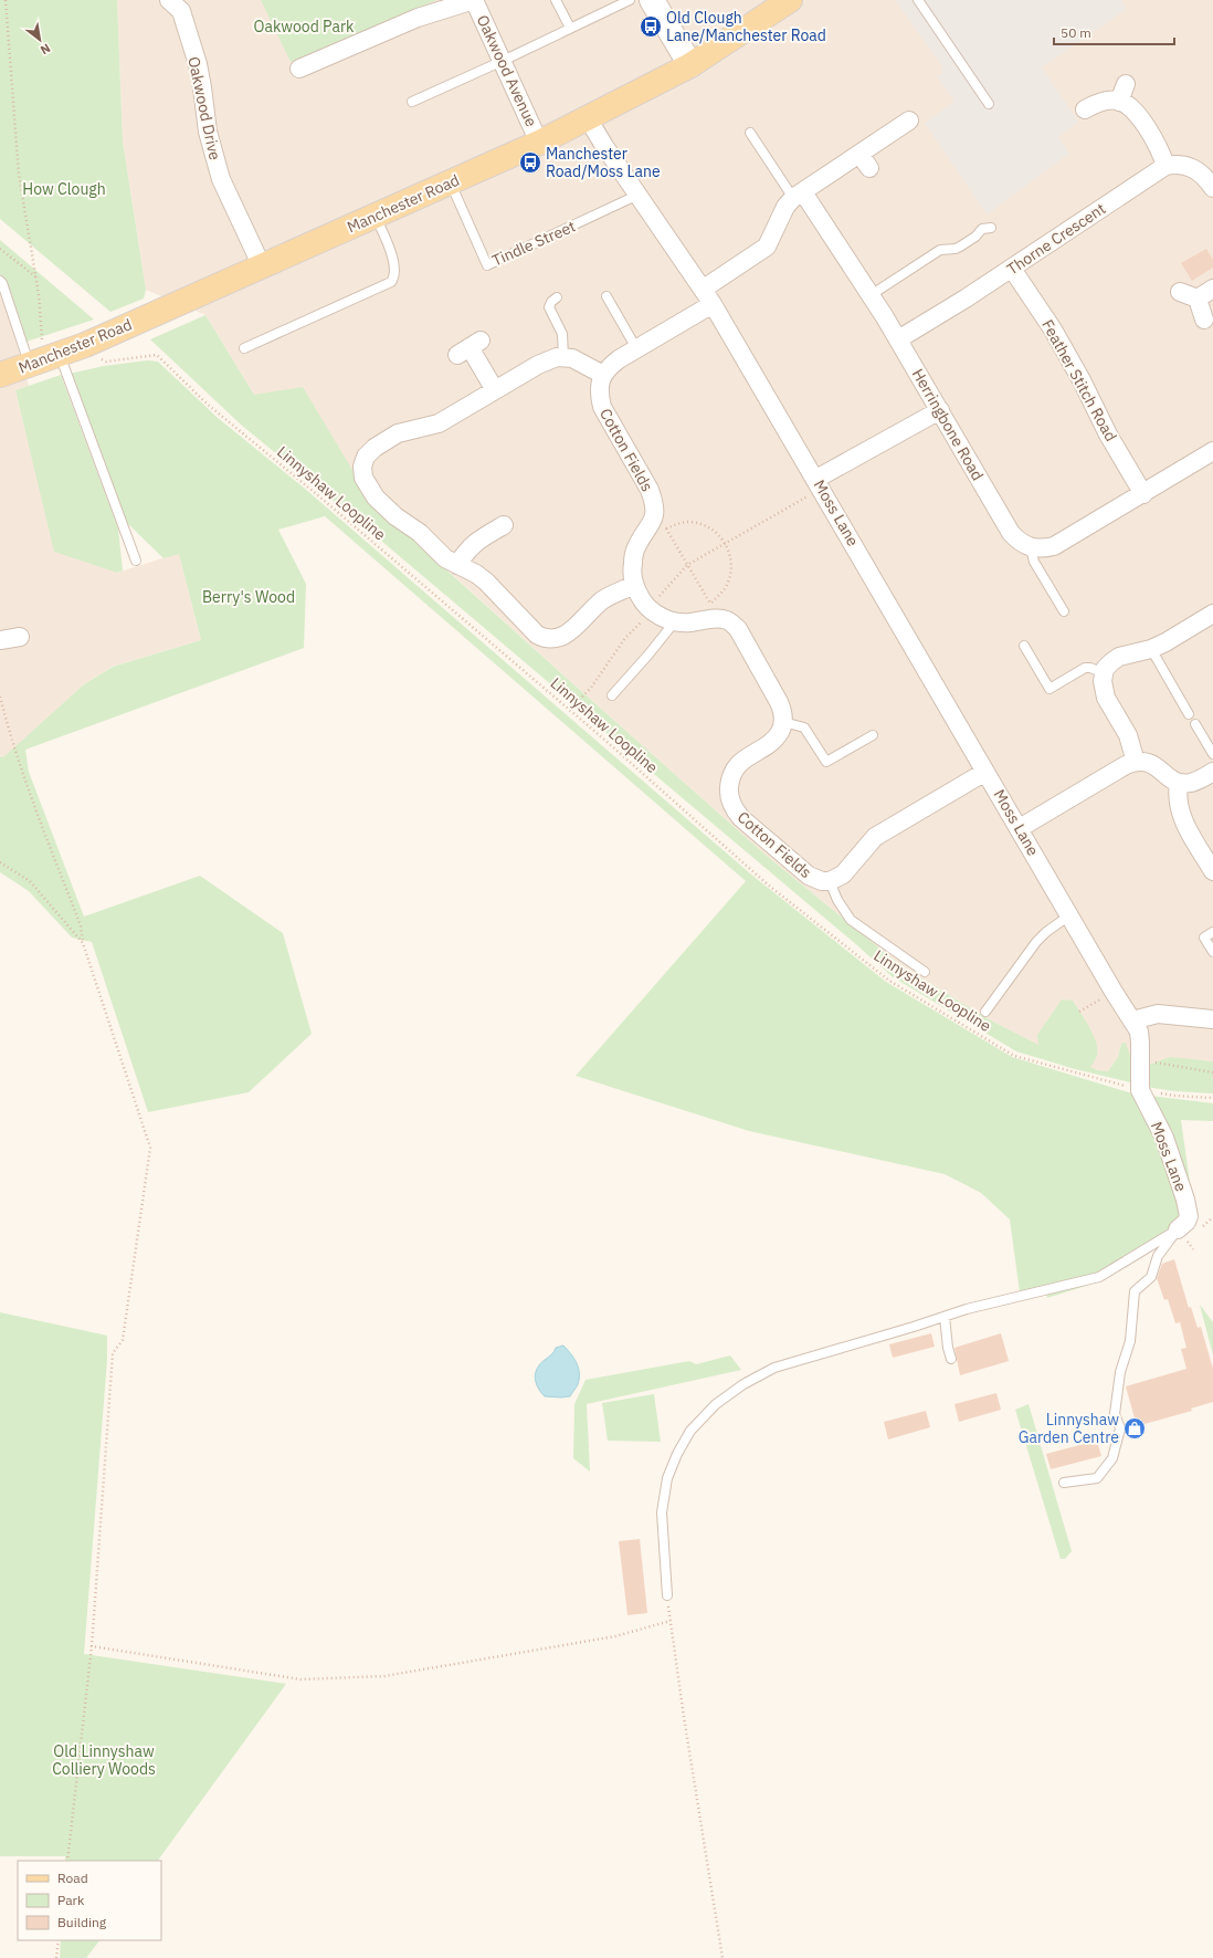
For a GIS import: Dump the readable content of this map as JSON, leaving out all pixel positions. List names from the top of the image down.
{
  "streets": {
    "main road": ["Manchester Road"],
    "street": [
      "Oakwood Avenue",
      "Oakwood Drive",
      "Thorne Crescent",
      "Feather Stitch Road",
      "Herringbone Road",
      "Cotton Fields",
      "Moss Lane"
    ],
    "lane": ["Tindle Street"],
    "path": ["Linnyshaw Loopline"]
  },
  "crossings": [
    ["Oakwood Avenue", "Manchester Road"],
    ["Oakwood Drive", "Manchester Road"],
    ["Manchester Road", "Tindle Street"],
    ["Manchester Road", "Linnyshaw Loopline"],
    ["Manchester Road", "Moss Lane"],
    ["Thorne Crescent", "Feather Stitch Road"],
    ["Thorne Crescent", "Herringbone Road"],
    ["Tindle Street", "Moss Lane"],
    ["Cotton Fields", "Moss Lane"],
    ["Linnyshaw Loopline", "Moss Lane"]
  ],
  "parks": [
    "Oakwood Park",
    "How Clough",
    "Berry's Wood",
    "Old Linnyshaw Colliery Woods"
  ],
  "places": {
    "bus stop": ["Old Clough Lane/Manchester Road", "Manchester Road/Moss Lane"],
    "shop": ["Linnyshaw Garden Centre"]
  },
  "legend": ["Road", "Park", "Building"],
  "scale_bar": "50 m",
  "north": "bottom right"
}
